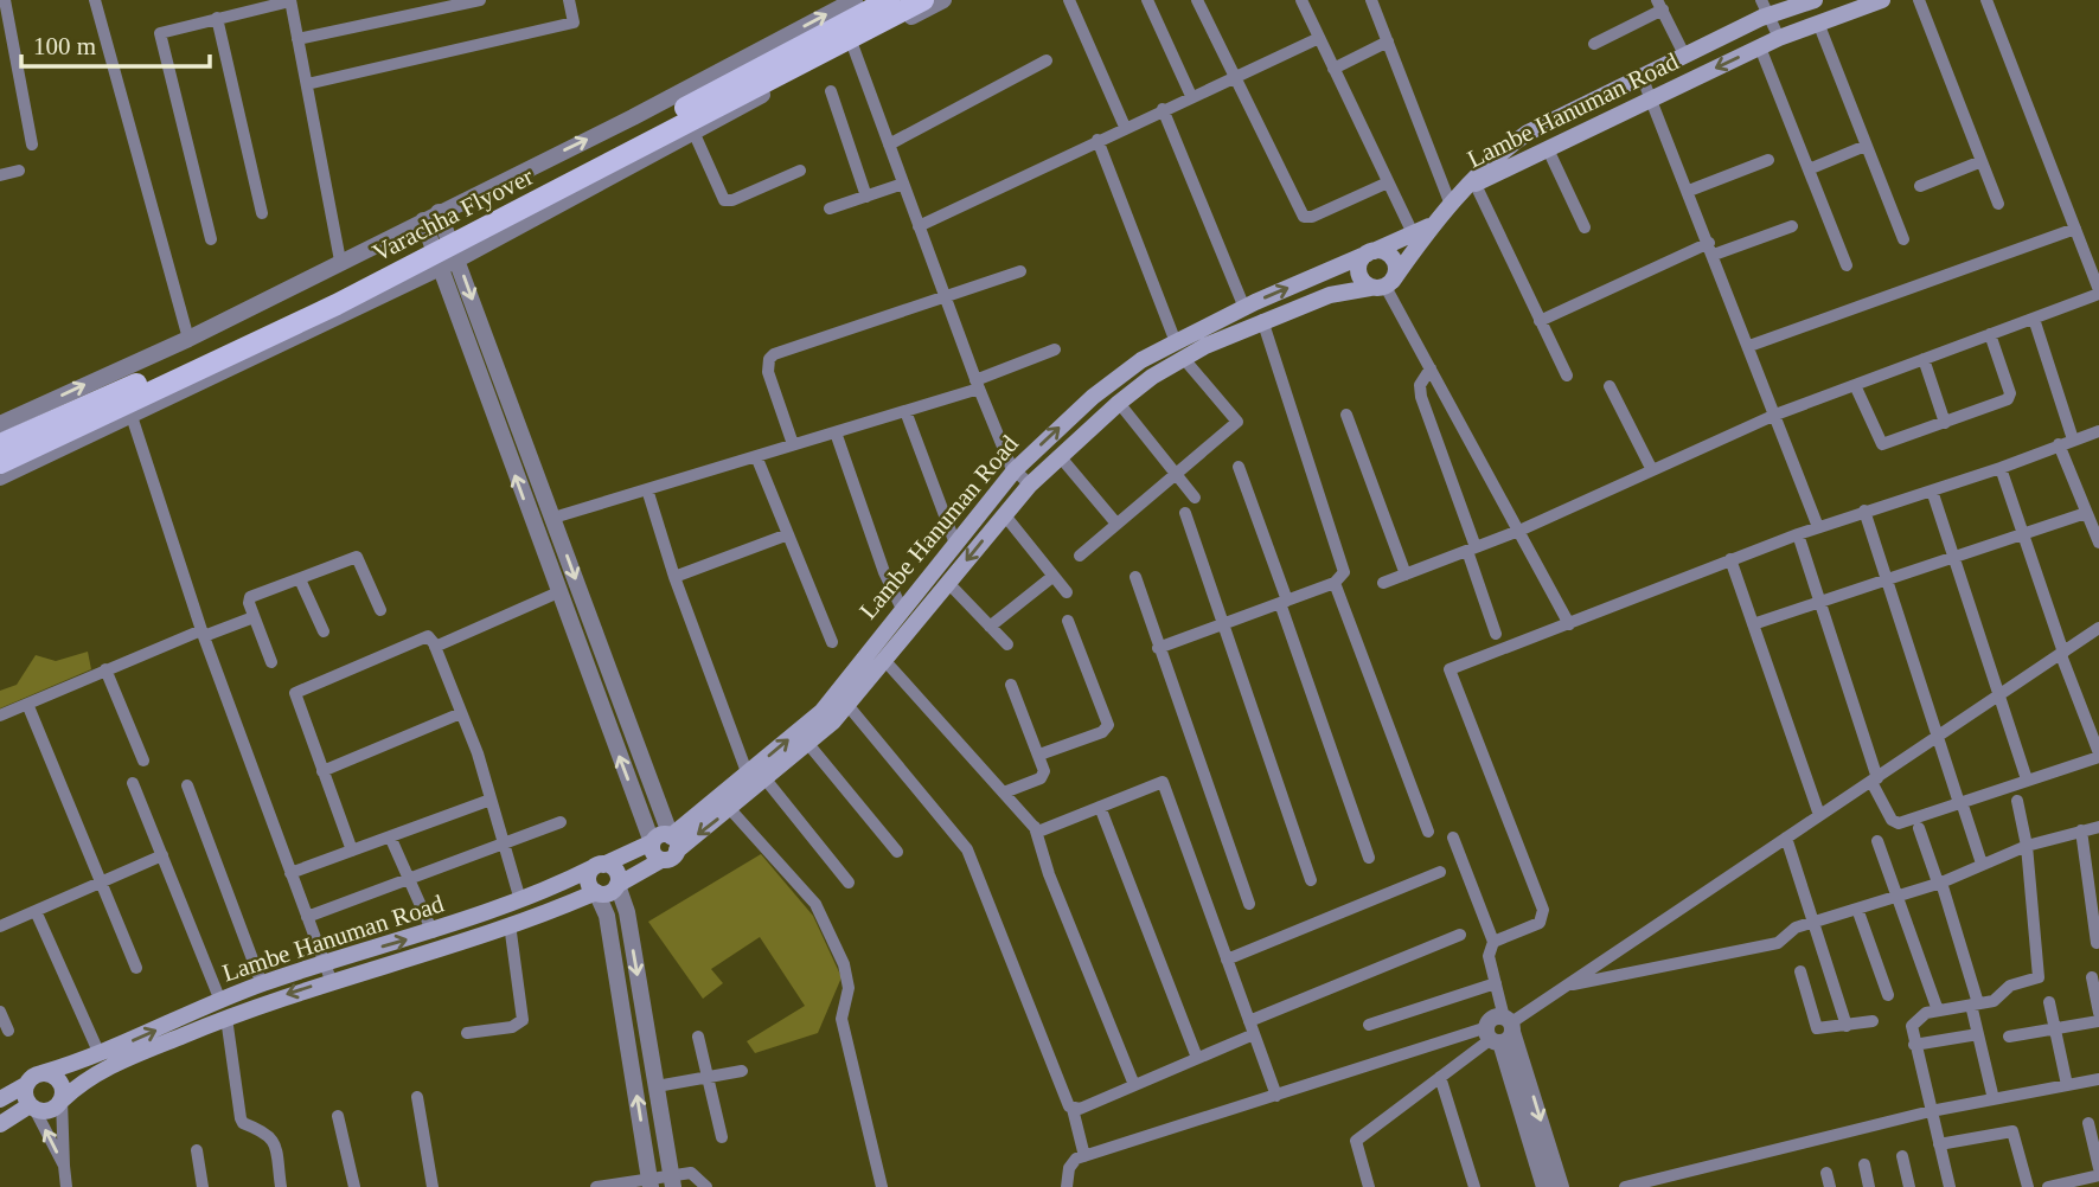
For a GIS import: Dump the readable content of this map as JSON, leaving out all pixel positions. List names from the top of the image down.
{
  "streets": {
    "main road": ["Lambe Hanuman Road", "Varachha Flyover"]
  },
  "scale_bar": "100 m"
}
